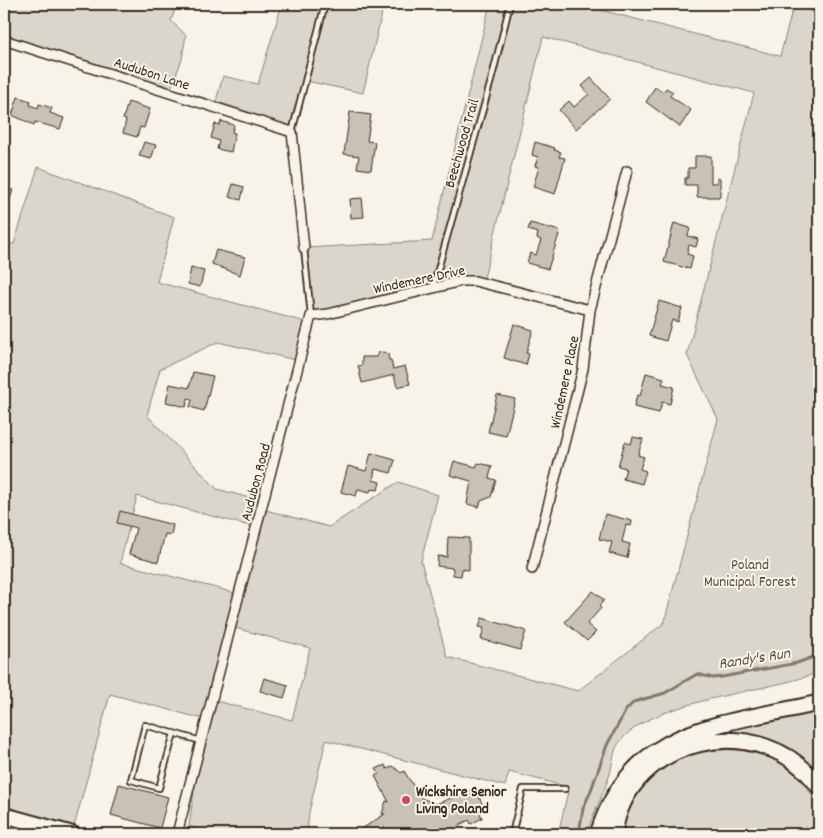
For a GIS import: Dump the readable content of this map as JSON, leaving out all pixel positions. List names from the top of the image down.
{
  "streets": {
    "street": [
      "Audubon Lane",
      "Windemere Drive",
      "Windemere Place",
      "Audubon Road"
    ],
    "lane": ["Beechwood Trail"]
  },
  "crossings": [
    ["Audubon Lane", "Audubon Road"],
    ["Beechwood Trail", "Windemere Drive"],
    ["Windemere Drive", "Windemere Place"],
    ["Windemere Drive", "Audubon Road"]
  ],
  "water": ["Randy's Run"],
  "parks": ["Poland Municipal Forest"],
  "places": ["Wickshire Senior Living Poland"]
}
